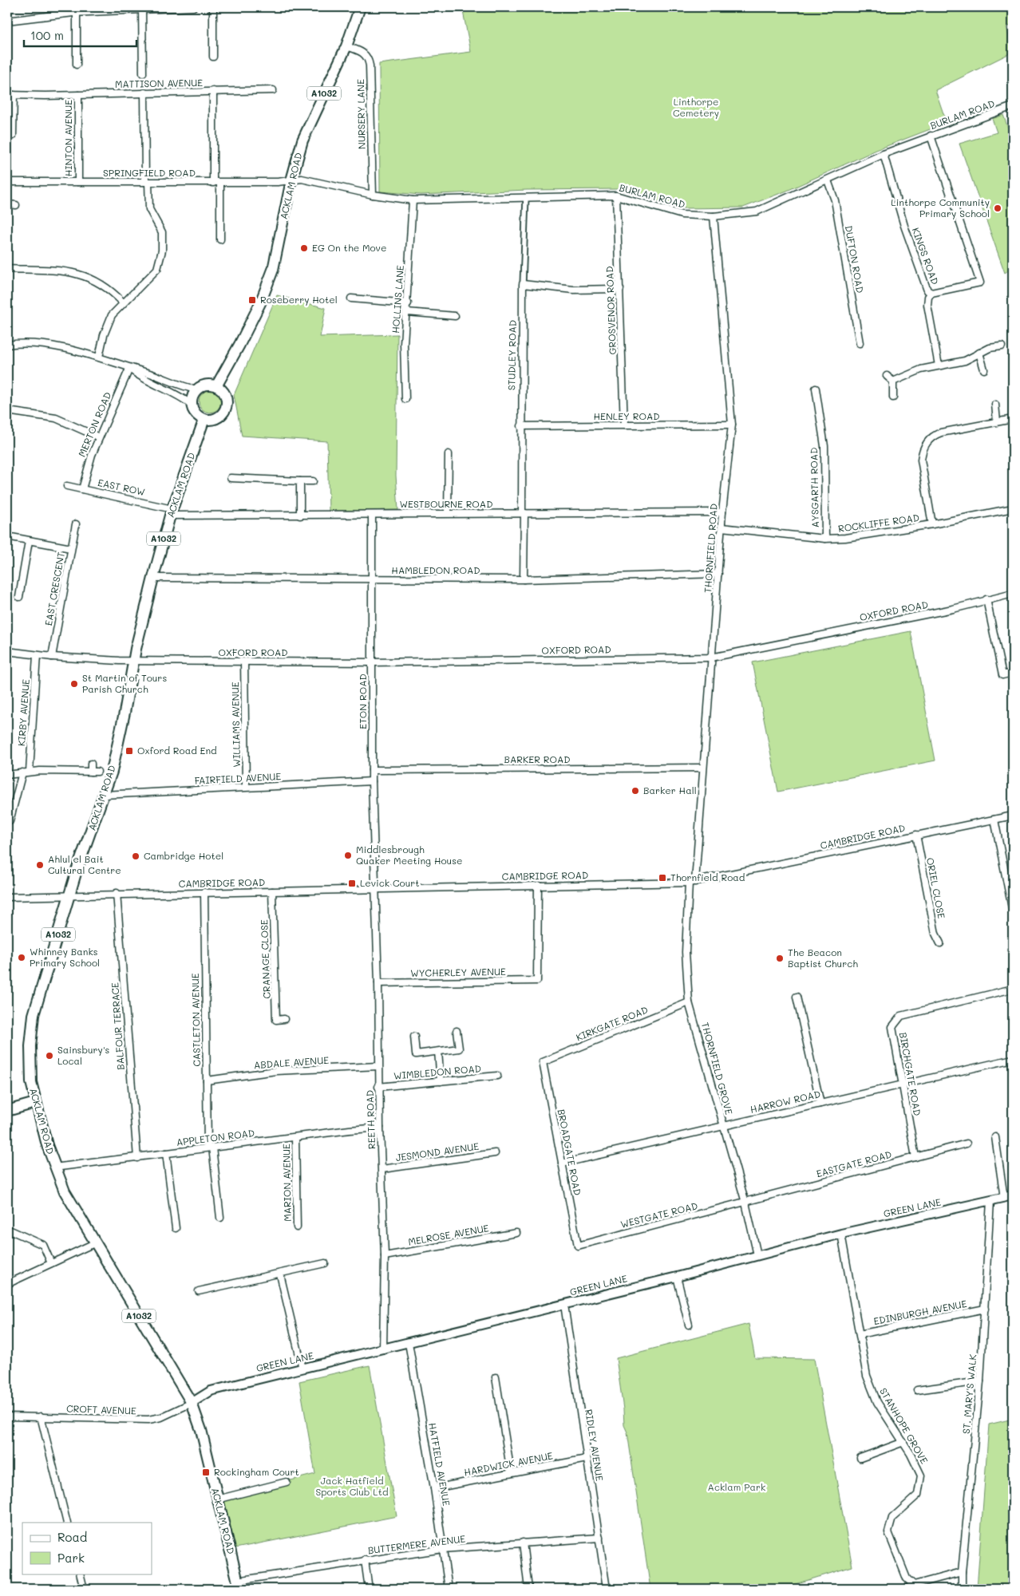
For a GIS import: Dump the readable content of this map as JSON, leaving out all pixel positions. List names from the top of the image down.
{
  "streets": {
    "main road": ["A1032", "ACKLAM ROAD"],
    "street": [
      "MATTISON AVENUE",
      "NURSERY LANE",
      "BURLAM ROAD",
      "HINTON AVENUE",
      "SPRINGFIELD ROAD",
      "KINGS ROAD",
      "DUFTON ROAD",
      "HOLLINS LANE",
      "GROSVENOR ROAD",
      "STUDLEY ROAD",
      "HENLEY ROAD",
      "MERTON ROAD",
      "EAST ROW",
      "AYSGARTH ROAD",
      "WESTBOURNE ROAD",
      "ROCKLIFFE ROAD",
      "THORNFIELD ROAD",
      "HAMBLEDON ROAD",
      "EAST CRESCENT",
      "OXFORD ROAD",
      "ETON ROAD",
      "KIRBY AVENUE",
      "WILLIAMS AVENUE",
      "BARKER ROAD",
      "FAIRFIELD AVENUE",
      "CAMBRIDGE ROAD",
      "ORIEL CLOSE",
      "CRANAGE CLOSE",
      "WYCHERLEY AVENUE",
      "CASTLETON AVENUE",
      "KIRKGATE ROAD",
      "BALFOUR TERRACE",
      "ABDALE AVENUE",
      "THORNFIELD GROVE",
      "WIMBLEDON ROAD",
      "BIRCHGATE ROAD",
      "HARROW ROAD",
      "REETH ROAD",
      "APPLETON ROAD",
      "JESMOND AVENUE",
      "BROADGATE ROAD",
      "EASTGATE ROAD",
      "MARION AVENUE",
      "GREEN LANE",
      "WESTGATE ROAD",
      "MELROSE AVENUE",
      "EDINBURGH AVENUE",
      "ST. MARY'S WALK",
      "CROFT AVENUE",
      "STANHOPE GROVE",
      "RIDLEY AVENUE",
      "HATFIELD AVENUE",
      "HARDWICK AVENUE",
      "BUTTERMERE AVENUE"
    ]
  },
  "crossings": [
    ["MATTISON AVENUE", "HINTON AVENUE"],
    ["NURSERY LANE", "BURLAM ROAD"],
    ["NURSERY LANE", "ACKLAM ROAD"],
    ["BURLAM ROAD", "SPRINGFIELD ROAD"],
    ["BURLAM ROAD", "ACKLAM ROAD"],
    ["BURLAM ROAD", "KINGS ROAD"],
    ["BURLAM ROAD", "DUFTON ROAD"],
    ["BURLAM ROAD", "HOLLINS LANE"],
    ["BURLAM ROAD", "GROSVENOR ROAD"],
    ["BURLAM ROAD", "STUDLEY ROAD"],
    ["BURLAM ROAD", "THORNFIELD ROAD"],
    ["HINTON AVENUE", "SPRINGFIELD ROAD"],
    ["SPRINGFIELD ROAD", "ACKLAM ROAD"],
    ["ACKLAM ROAD", "EAST ROW"],
    ["ACKLAM ROAD", "WESTBOURNE ROAD"],
    ["ACKLAM ROAD", "HAMBLEDON ROAD"],
    ["ACKLAM ROAD", "OXFORD ROAD"],
    ["ACKLAM ROAD", "FAIRFIELD AVENUE"],
    ["ACKLAM ROAD", "CAMBRIDGE ROAD"],
    ["ACKLAM ROAD", "APPLETON ROAD"],
    ["ACKLAM ROAD", "GREEN LANE"],
    ["ACKLAM ROAD", "CROFT AVENUE"],
    ["ACKLAM ROAD", "BUTTERMERE AVENUE"],
    ["GROSVENOR ROAD", "HENLEY ROAD"],
    ["STUDLEY ROAD", "HENLEY ROAD"],
    ["STUDLEY ROAD", "WESTBOURNE ROAD"],
    ["STUDLEY ROAD", "HAMBLEDON ROAD"],
    ["HENLEY ROAD", "THORNFIELD ROAD"],
    ["MERTON ROAD", "EAST ROW"],
    ["EAST ROW", "WESTBOURNE ROAD"],
    ["AYSGARTH ROAD", "ROCKLIFFE ROAD"],
    ["WESTBOURNE ROAD", "THORNFIELD ROAD"],
    ["WESTBOURNE ROAD", "ETON ROAD"],
    ["ROCKLIFFE ROAD", "THORNFIELD ROAD"],
    ["THORNFIELD ROAD", "HAMBLEDON ROAD"],
    ["THORNFIELD ROAD", "OXFORD ROAD"],
    ["THORNFIELD ROAD", "BARKER ROAD"],
    ["THORNFIELD ROAD", "CAMBRIDGE ROAD"],
    ["THORNFIELD ROAD", "THORNFIELD GROVE"],
    ["HAMBLEDON ROAD", "ETON ROAD"],
    ["EAST CRESCENT", "OXFORD ROAD"],
    ["OXFORD ROAD", "ETON ROAD"],
    ["OXFORD ROAD", "KIRBY AVENUE"],
    ["OXFORD ROAD", "WILLIAMS AVENUE"],
    ["ETON ROAD", "BARKER ROAD"],
    ["ETON ROAD", "FAIRFIELD AVENUE"],
    ["ETON ROAD", "CAMBRIDGE ROAD"],
    ["ETON ROAD", "REETH ROAD"],
    ["WILLIAMS AVENUE", "FAIRFIELD AVENUE"],
    ["CAMBRIDGE ROAD", "ORIEL CLOSE"],
    ["CAMBRIDGE ROAD", "CRANAGE CLOSE"],
    ["CAMBRIDGE ROAD", "WYCHERLEY AVENUE"],
    ["CAMBRIDGE ROAD", "CASTLETON AVENUE"],
    ["CAMBRIDGE ROAD", "BALFOUR TERRACE"],
    ["CAMBRIDGE ROAD", "THORNFIELD GROVE"],
    ["CAMBRIDGE ROAD", "REETH ROAD"],
    ["WYCHERLEY AVENUE", "REETH ROAD"],
    ["CASTLETON AVENUE", "ABDALE AVENUE"],
    ["CASTLETON AVENUE", "APPLETON ROAD"],
    ["KIRKGATE ROAD", "THORNFIELD GROVE"],
    ["KIRKGATE ROAD", "BROADGATE ROAD"],
    ["BALFOUR TERRACE", "APPLETON ROAD"],
    ["ABDALE AVENUE", "REETH ROAD"],
    ["THORNFIELD GROVE", "HARROW ROAD"],
    ["THORNFIELD GROVE", "EASTGATE ROAD"],
    ["THORNFIELD GROVE", "GREEN LANE"],
    ["THORNFIELD GROVE", "WESTGATE ROAD"],
    ["WIMBLEDON ROAD", "REETH ROAD"],
    ["BIRCHGATE ROAD", "HARROW ROAD"],
    ["BIRCHGATE ROAD", "EASTGATE ROAD"],
    ["HARROW ROAD", "BROADGATE ROAD"],
    ["REETH ROAD", "APPLETON ROAD"],
    ["REETH ROAD", "JESMOND AVENUE"],
    ["REETH ROAD", "GREEN LANE"],
    ["REETH ROAD", "MELROSE AVENUE"],
    ["APPLETON ROAD", "MARION AVENUE"],
    ["BROADGATE ROAD", "WESTGATE ROAD"],
    ["EASTGATE ROAD", "WESTGATE ROAD"],
    ["GREEN LANE", "ST. MARY'S WALK"],
    ["GREEN LANE", "CROFT AVENUE"],
    ["GREEN LANE", "STANHOPE GROVE"],
    ["GREEN LANE", "RIDLEY AVENUE"],
    ["GREEN LANE", "HATFIELD AVENUE"],
    ["EDINBURGH AVENUE", "ST. MARY'S WALK"],
    ["EDINBURGH AVENUE", "STANHOPE GROVE"],
    ["RIDLEY AVENUE", "HARDWICK AVENUE"],
    ["RIDLEY AVENUE", "BUTTERMERE AVENUE"],
    ["HATFIELD AVENUE", "HARDWICK AVENUE"],
    ["HATFIELD AVENUE", "BUTTERMERE AVENUE"]
  ],
  "parks": ["Linthorpe Cemetery", "Jack Hatfield Sports Club Ltd", "Acklam Park"],
  "places": {
    "other": [
      "Linthorpe Community Primary School",
      "EG On the Move",
      "St Martin of Tours Parish Church",
      "Barker Hall",
      "Middlesbrough Quaker Meeting House",
      "Cambridge Hotel",
      "Ahlul el Bait Cultural Centre",
      "Whinney Banks Primary School",
      "The Beacon Baptist Church",
      "Sainsbury's Local"
    ],
    "transit": [
      "Roseberry Hotel",
      "Oxford Road End",
      "Thornfield Road",
      "Levick Court",
      "Rockingham Court"
    ]
  },
  "legend": ["Road", "Park"],
  "scale_bar": "100 m"
}
